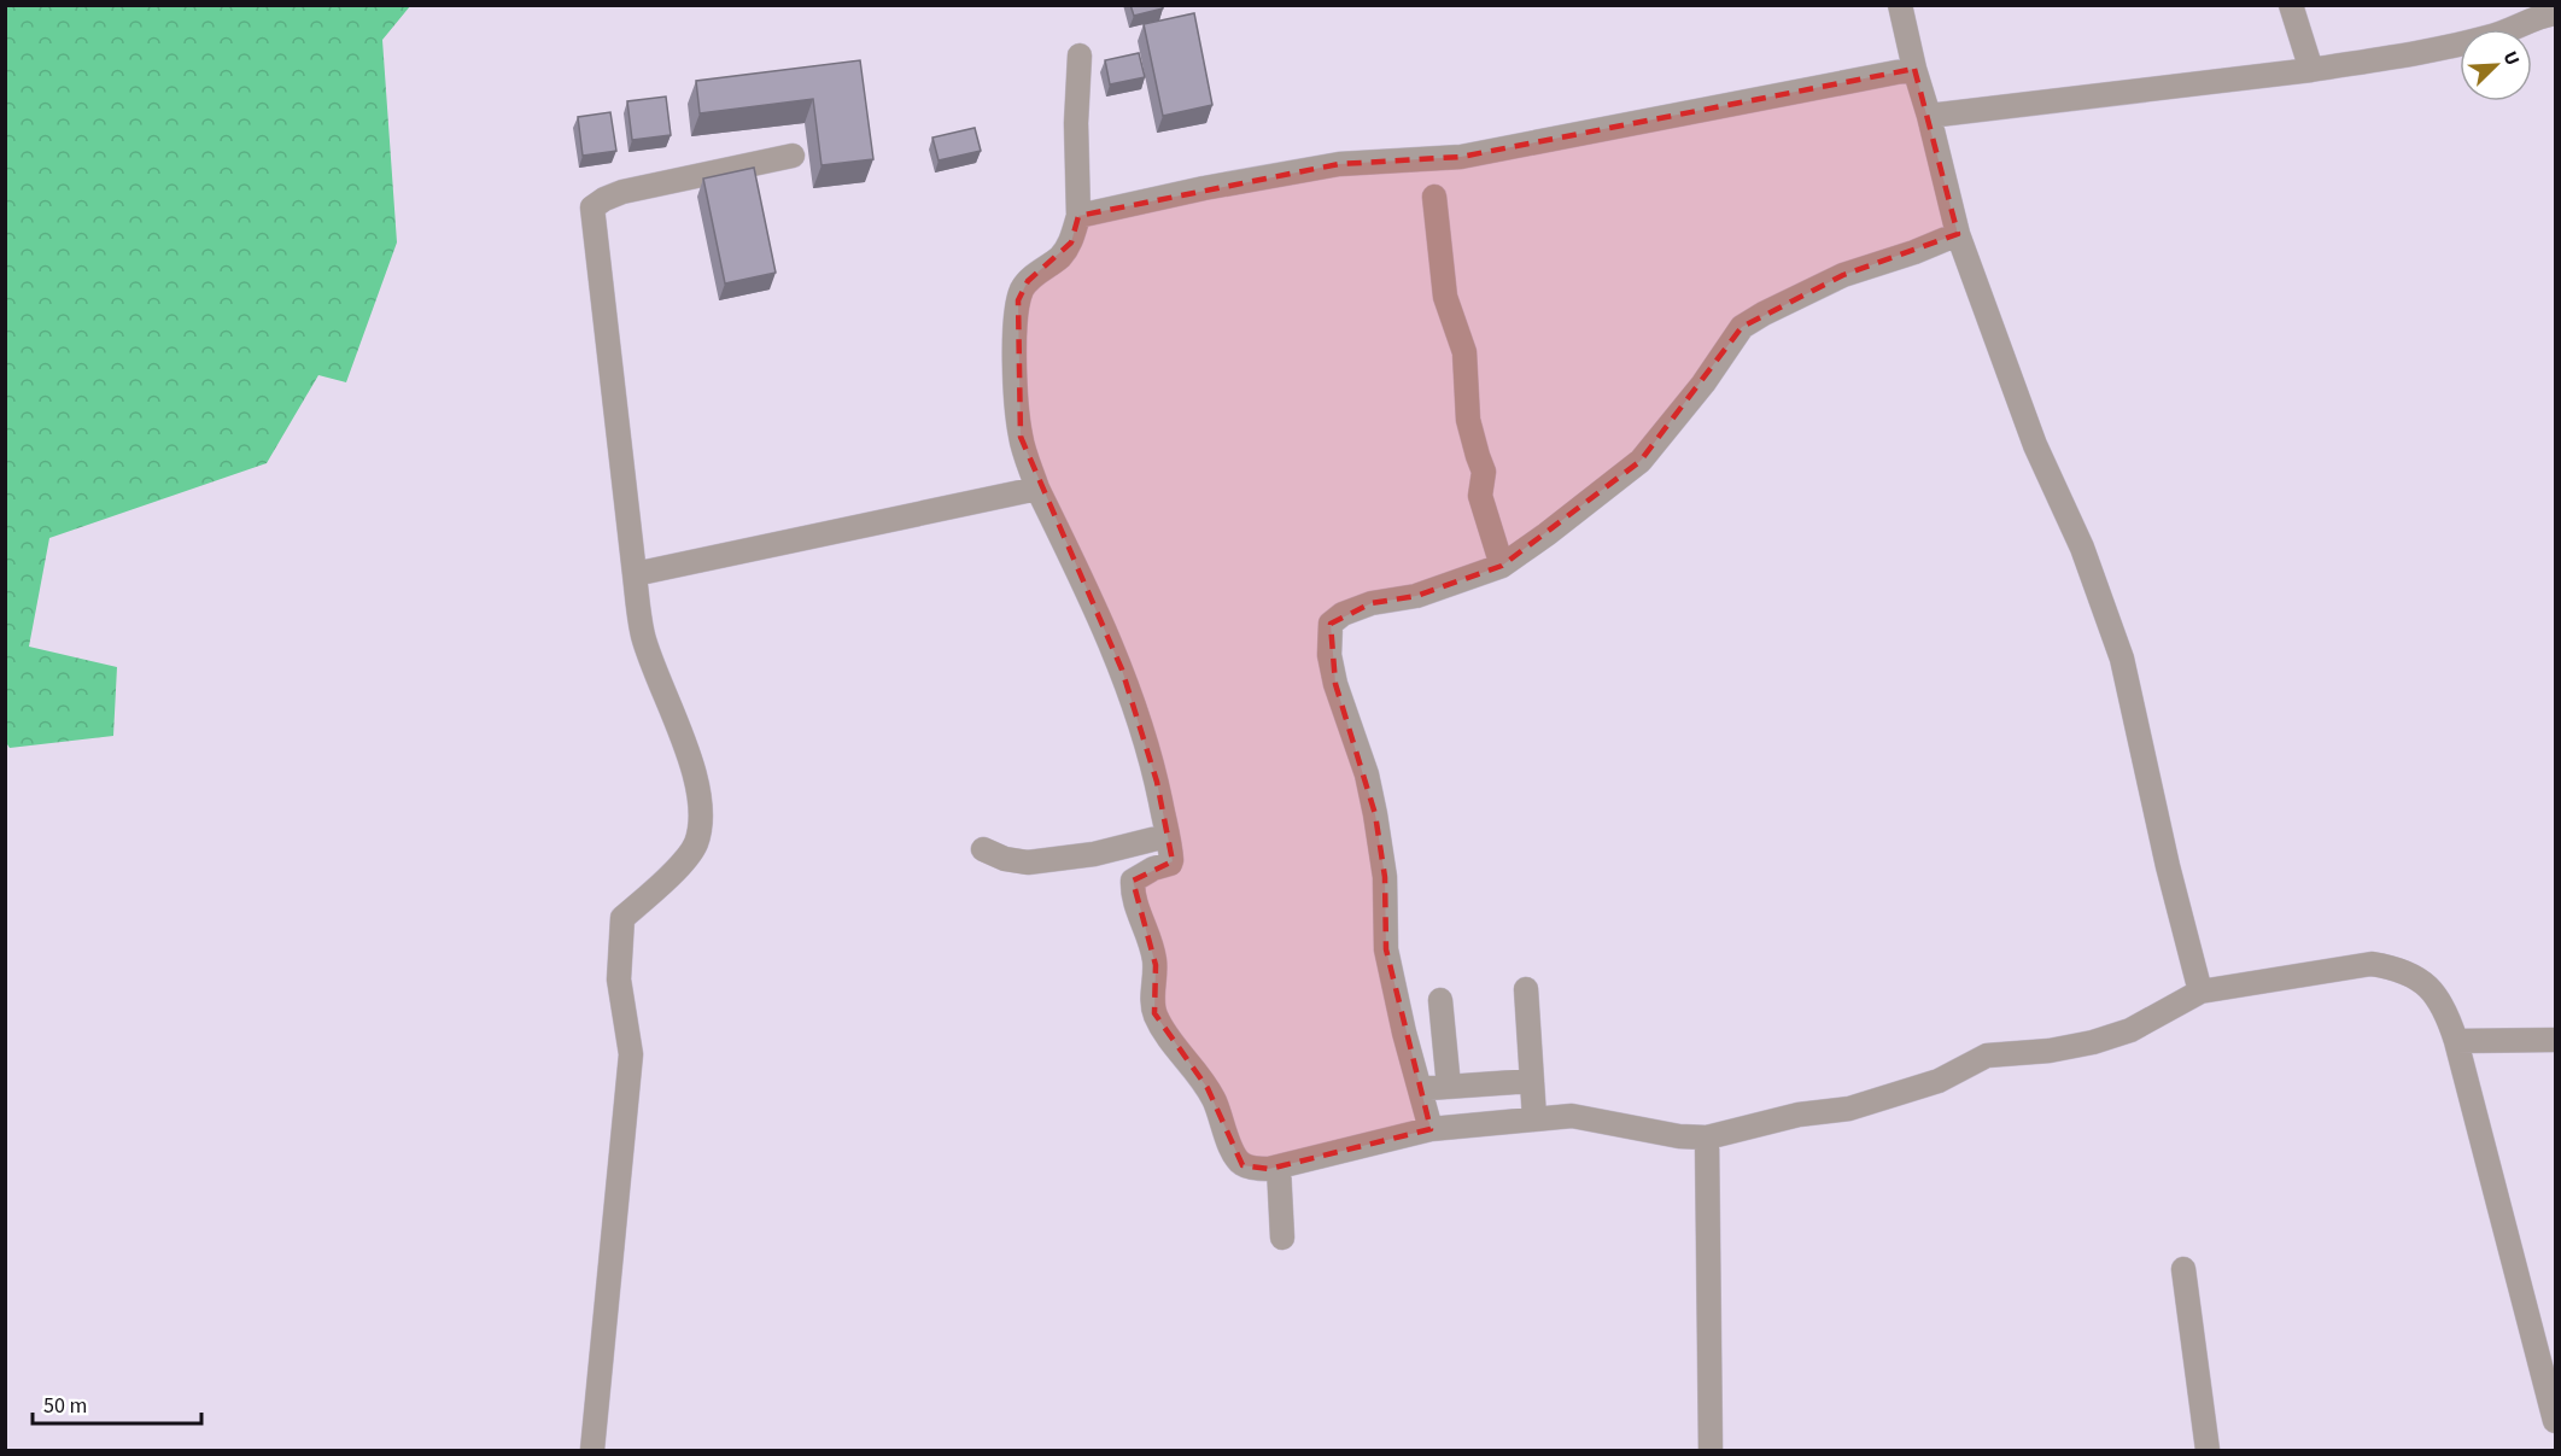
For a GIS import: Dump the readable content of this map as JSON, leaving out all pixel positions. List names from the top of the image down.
{
  "scale_bar": "50 m",
  "north": "top right"
}
